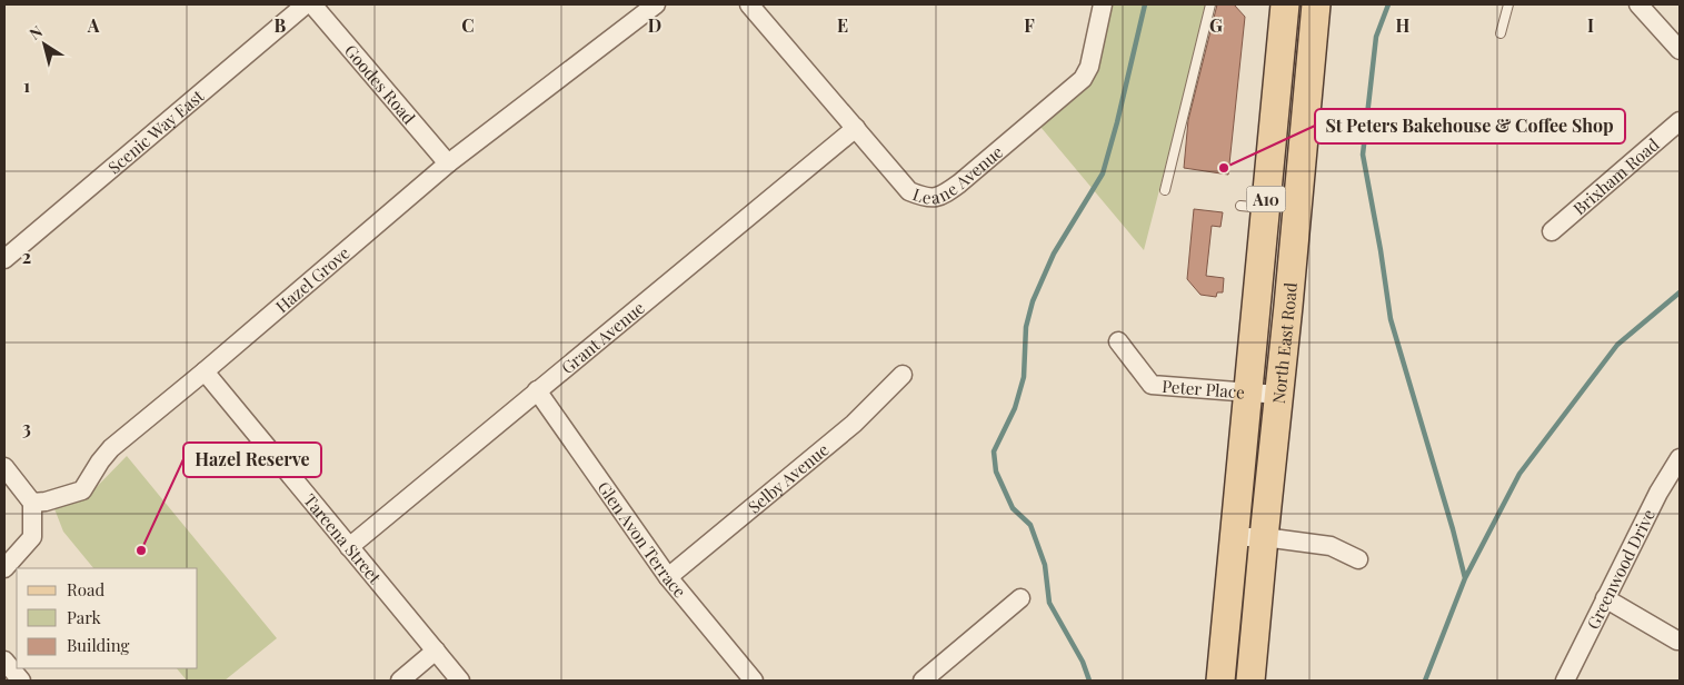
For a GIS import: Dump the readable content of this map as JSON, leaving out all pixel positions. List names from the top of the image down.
{
  "streets": {
    "main road": ["A10", "North East Road"],
    "street": [
      "Goodes Road",
      "Scenic Way East",
      "Leane Avenue",
      "Brixham Road",
      "Hazel Grove",
      "Grant Avenue",
      "Peter Place",
      "Selby Avenue",
      "Glen Avon Terrace",
      "Tareena Street",
      "Greenwood Drive"
    ]
  },
  "crossings": [
    ["Goodes Road", "Hazel Grove"],
    ["Leane Avenue", "Grant Avenue"],
    ["Hazel Grove", "Tareena Street"],
    ["Grant Avenue", "Glen Avon Terrace"],
    ["Grant Avenue", "Tareena Street"],
    ["North East Road", "Peter Place"],
    ["Selby Avenue", "Glen Avon Terrace"]
  ],
  "places": ["St Peters Bakehouse & Coffee Shop", "Hazel Reserve"],
  "legend": ["Road", "Park", "Building"],
  "north": "top left",
  "grid": {
    "columns": [
      "A",
      "B",
      "C",
      "D",
      "E",
      "F",
      "G",
      "H",
      "I"
    ],
    "rows": ["1", "2", "3"]
  }
}
